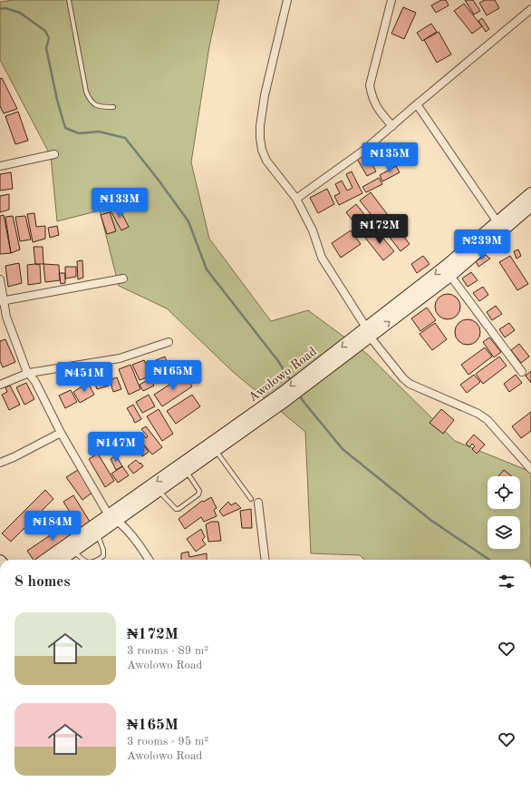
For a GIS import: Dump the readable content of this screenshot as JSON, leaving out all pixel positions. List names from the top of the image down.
{
  "streets": {
    "main road": ["Awolowo Road"]
  },
  "page": {
    "price": [
      "₦135M",
      "₦133M",
      "₦172M",
      "₦239M",
      "₦165M",
      "₦451M",
      "₦147M",
      "₦184M"
    ],
    "heading": "8 homes",
    "list": [
      {
        "name": "₦172M",
        "note": "3 rooms · 89 m² · Awolowo Road"
      },
      {
        "name": "₦165M",
        "note": "3 rooms · 95 m² · Awolowo Road"
      }
    ]
  }
}
